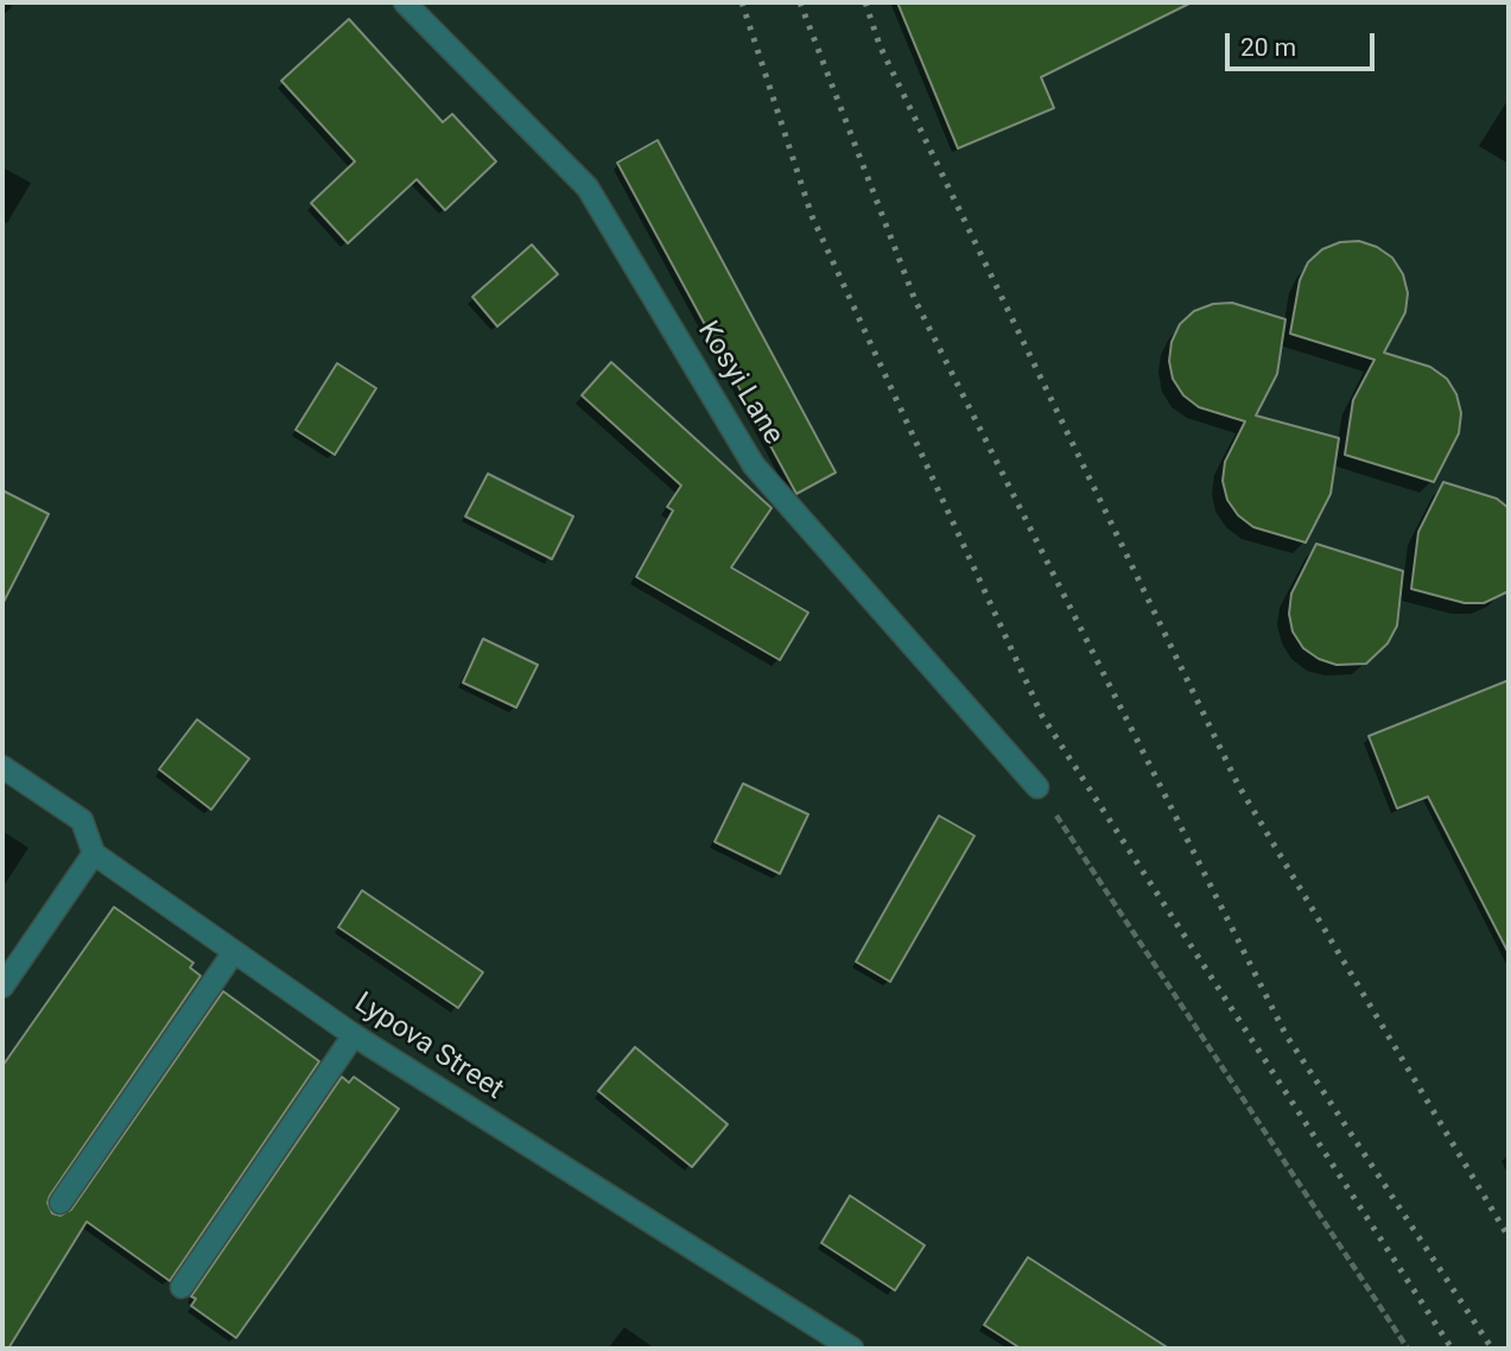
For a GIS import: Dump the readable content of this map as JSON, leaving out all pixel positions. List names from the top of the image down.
{
  "streets": {
    "street": ["Kosyi Lane", "Lypova Street"]
  },
  "scale_bar": "20 m"
}
